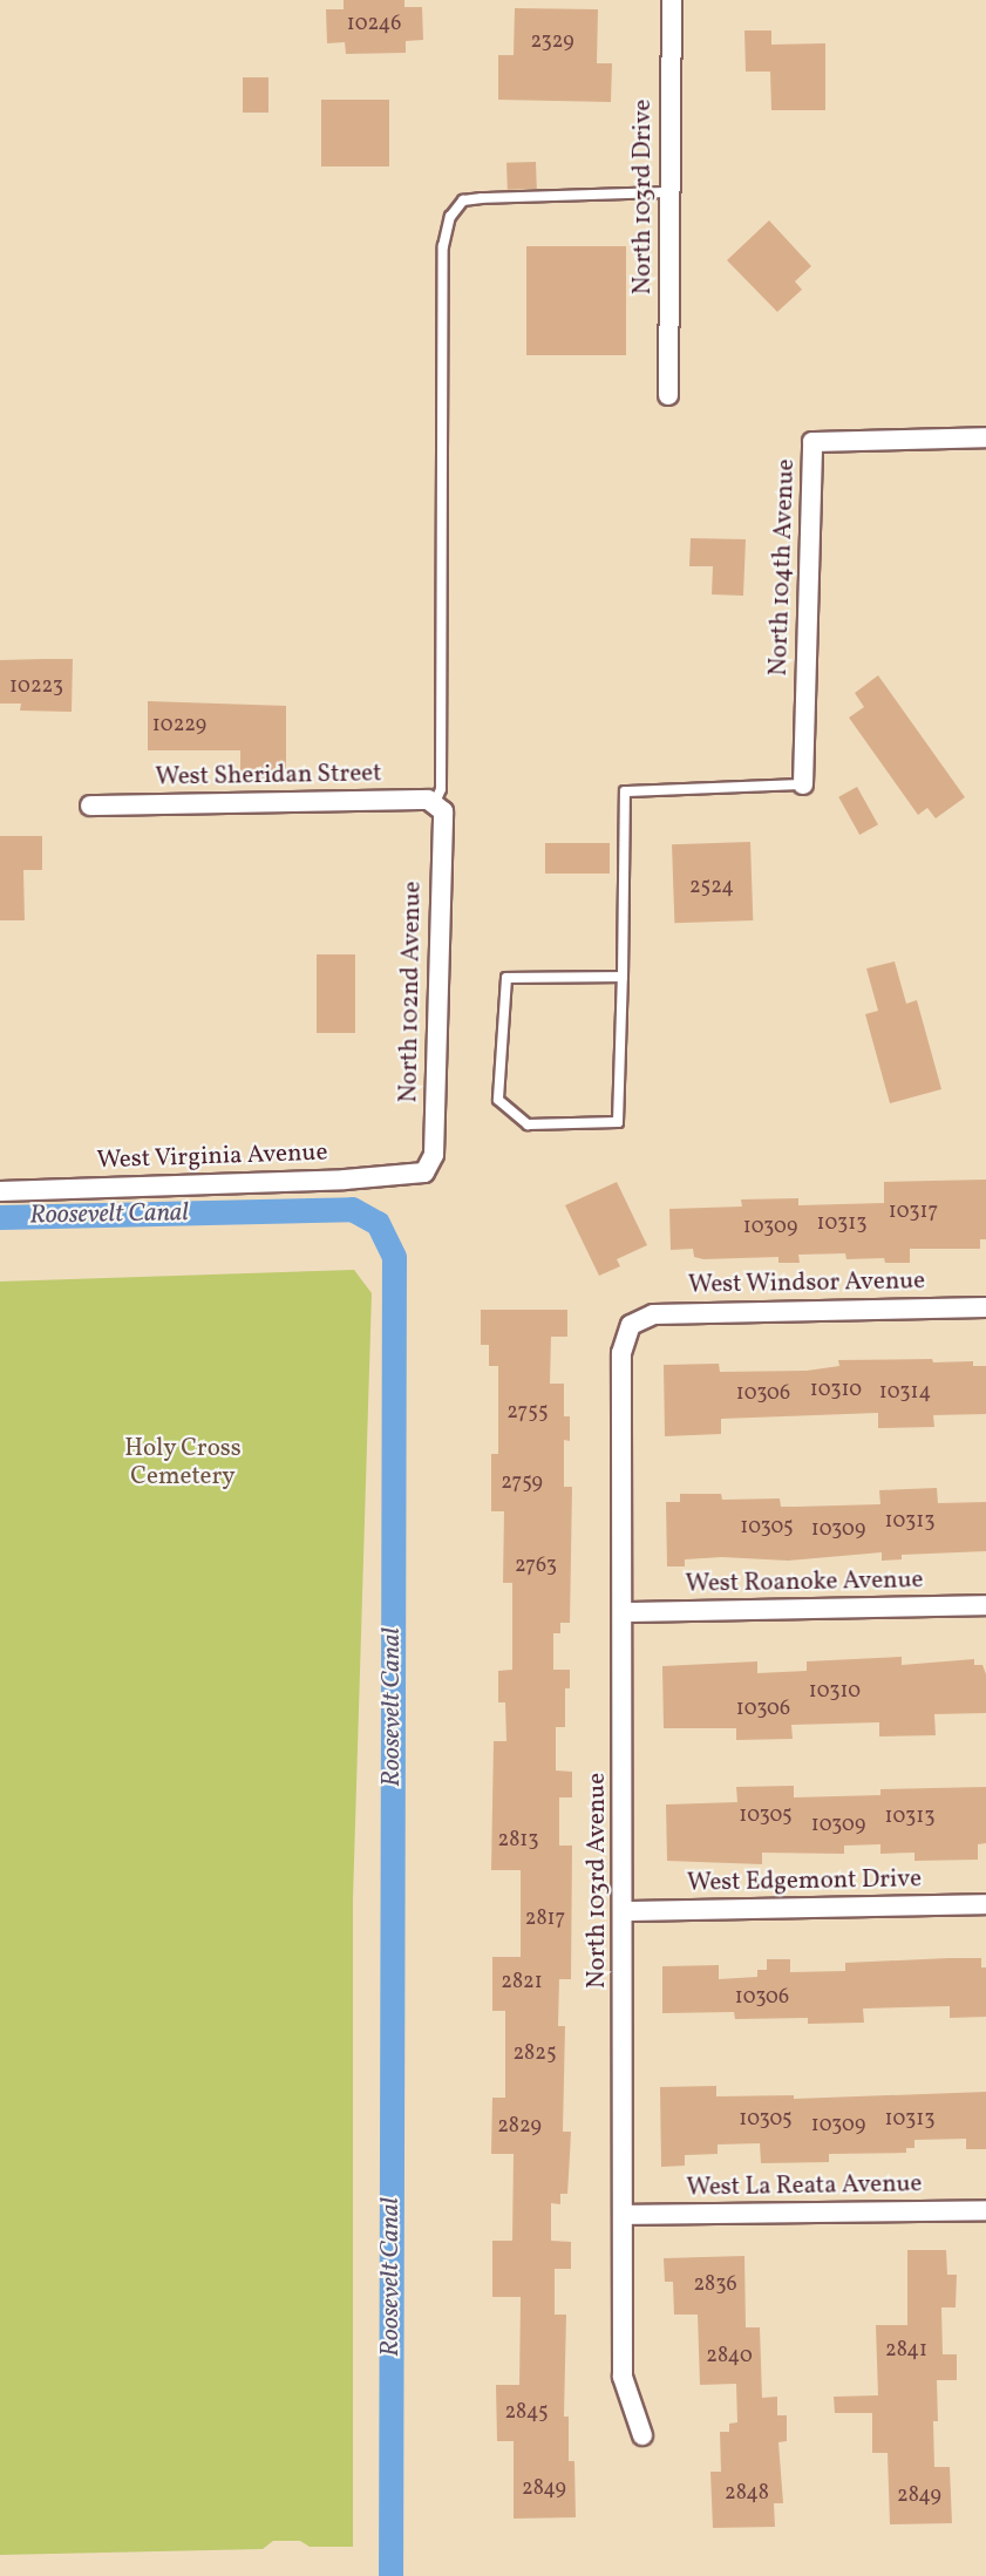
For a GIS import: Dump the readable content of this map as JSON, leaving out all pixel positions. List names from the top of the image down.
{
  "streets": {
    "street": [
      "North 103rd Drive",
      "North 104th Avenue",
      "West Sheridan Street",
      "North 102nd Avenue",
      "West Virginia Avenue",
      "West Windsor Avenue",
      "West Roanoke Avenue",
      "North 103rd Avenue",
      "West Edgemont Drive",
      "West La Reata Avenue"
    ]
  },
  "crossings": [
    ["West Sheridan Street", "North 102nd Avenue"],
    ["North 102nd Avenue", "West Virginia Avenue"],
    ["West Windsor Avenue", "North 103rd Avenue"],
    ["West Roanoke Avenue", "North 103rd Avenue"],
    ["North 103rd Avenue", "West Edgemont Drive"],
    ["North 103rd Avenue", "West La Reata Avenue"]
  ],
  "water": ["Roosevelt Canal"],
  "parks": ["Holy Cross Cemetery"],
  "house_numbers": [
    "10246",
    "2329",
    "10223",
    "10229",
    "2524",
    "10317",
    "10313",
    "10309",
    "10310",
    "10314",
    "10306",
    "2755",
    "2759",
    "10313",
    "10305",
    "10309",
    "2763",
    "10310",
    "10306",
    "10305",
    "10313",
    "10309",
    "2813",
    "2817",
    "2821",
    "10306",
    "2825",
    "10305",
    "10313",
    "10309",
    "2829",
    "2836",
    "2841",
    "2840",
    "2845",
    "2849",
    "2848",
    "2849"
  ]
}
